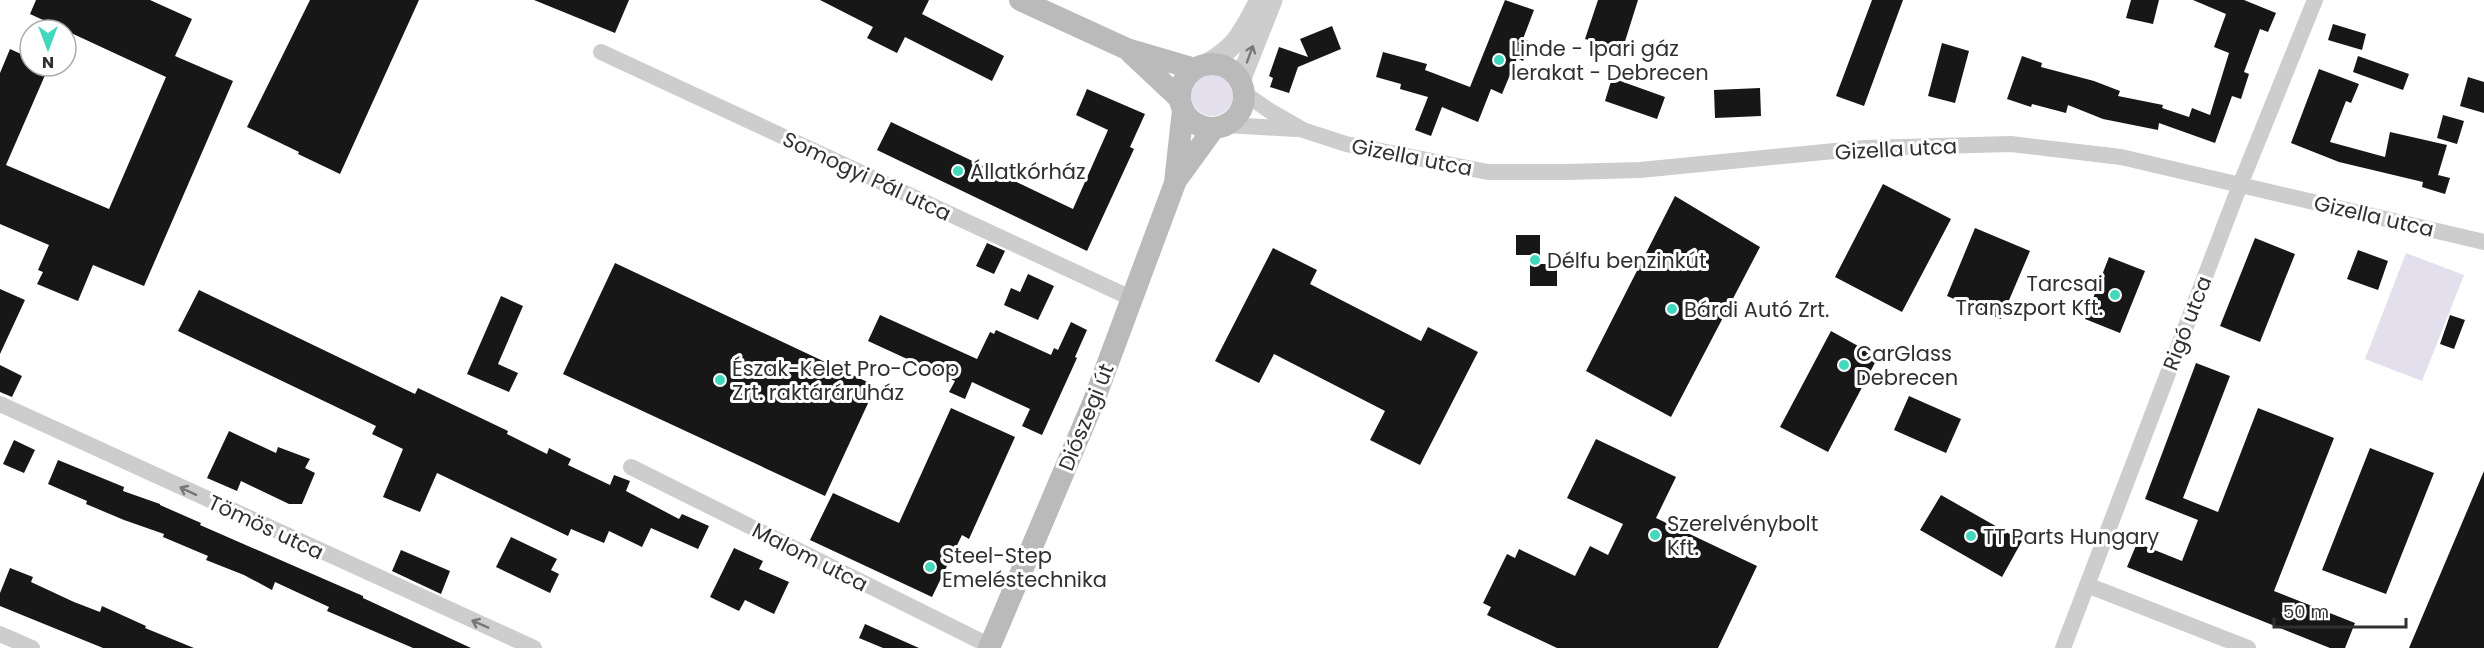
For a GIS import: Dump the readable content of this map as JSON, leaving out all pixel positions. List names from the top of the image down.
{
  "streets": {
    "main road": ["Diószegi út"],
    "street": [
      "Gizella utca",
      "Somogyi Pál utca",
      "Rigó utca",
      "Tömös utca",
      "Malom utca"
    ]
  },
  "crossings": [
    ["Gizella utca", "Rigó utca"],
    ["Gizella utca", "Diószegi út"],
    ["Somogyi Pál utca", "Diószegi út"],
    ["Diószegi út", "Malom utca"]
  ],
  "one_way": ["Tömös utca"],
  "places": [
    "Linde - Ipari gáz lerakat - Debrecen",
    "Állatkórház",
    "Délfu benzinkút",
    "Tarcsai Transzport Kft.",
    "Bárdi Autó Zrt.",
    "CarGlass Debrecen",
    "Észak-Kelet Pro-Coop Zrt. raktáráruház",
    "Szerelvénybolt Kft.",
    "TT Parts Hungary",
    "Steel-Step Emeléstechnika"
  ],
  "scale_bar": "50 m",
  "north": "bottom"
}
